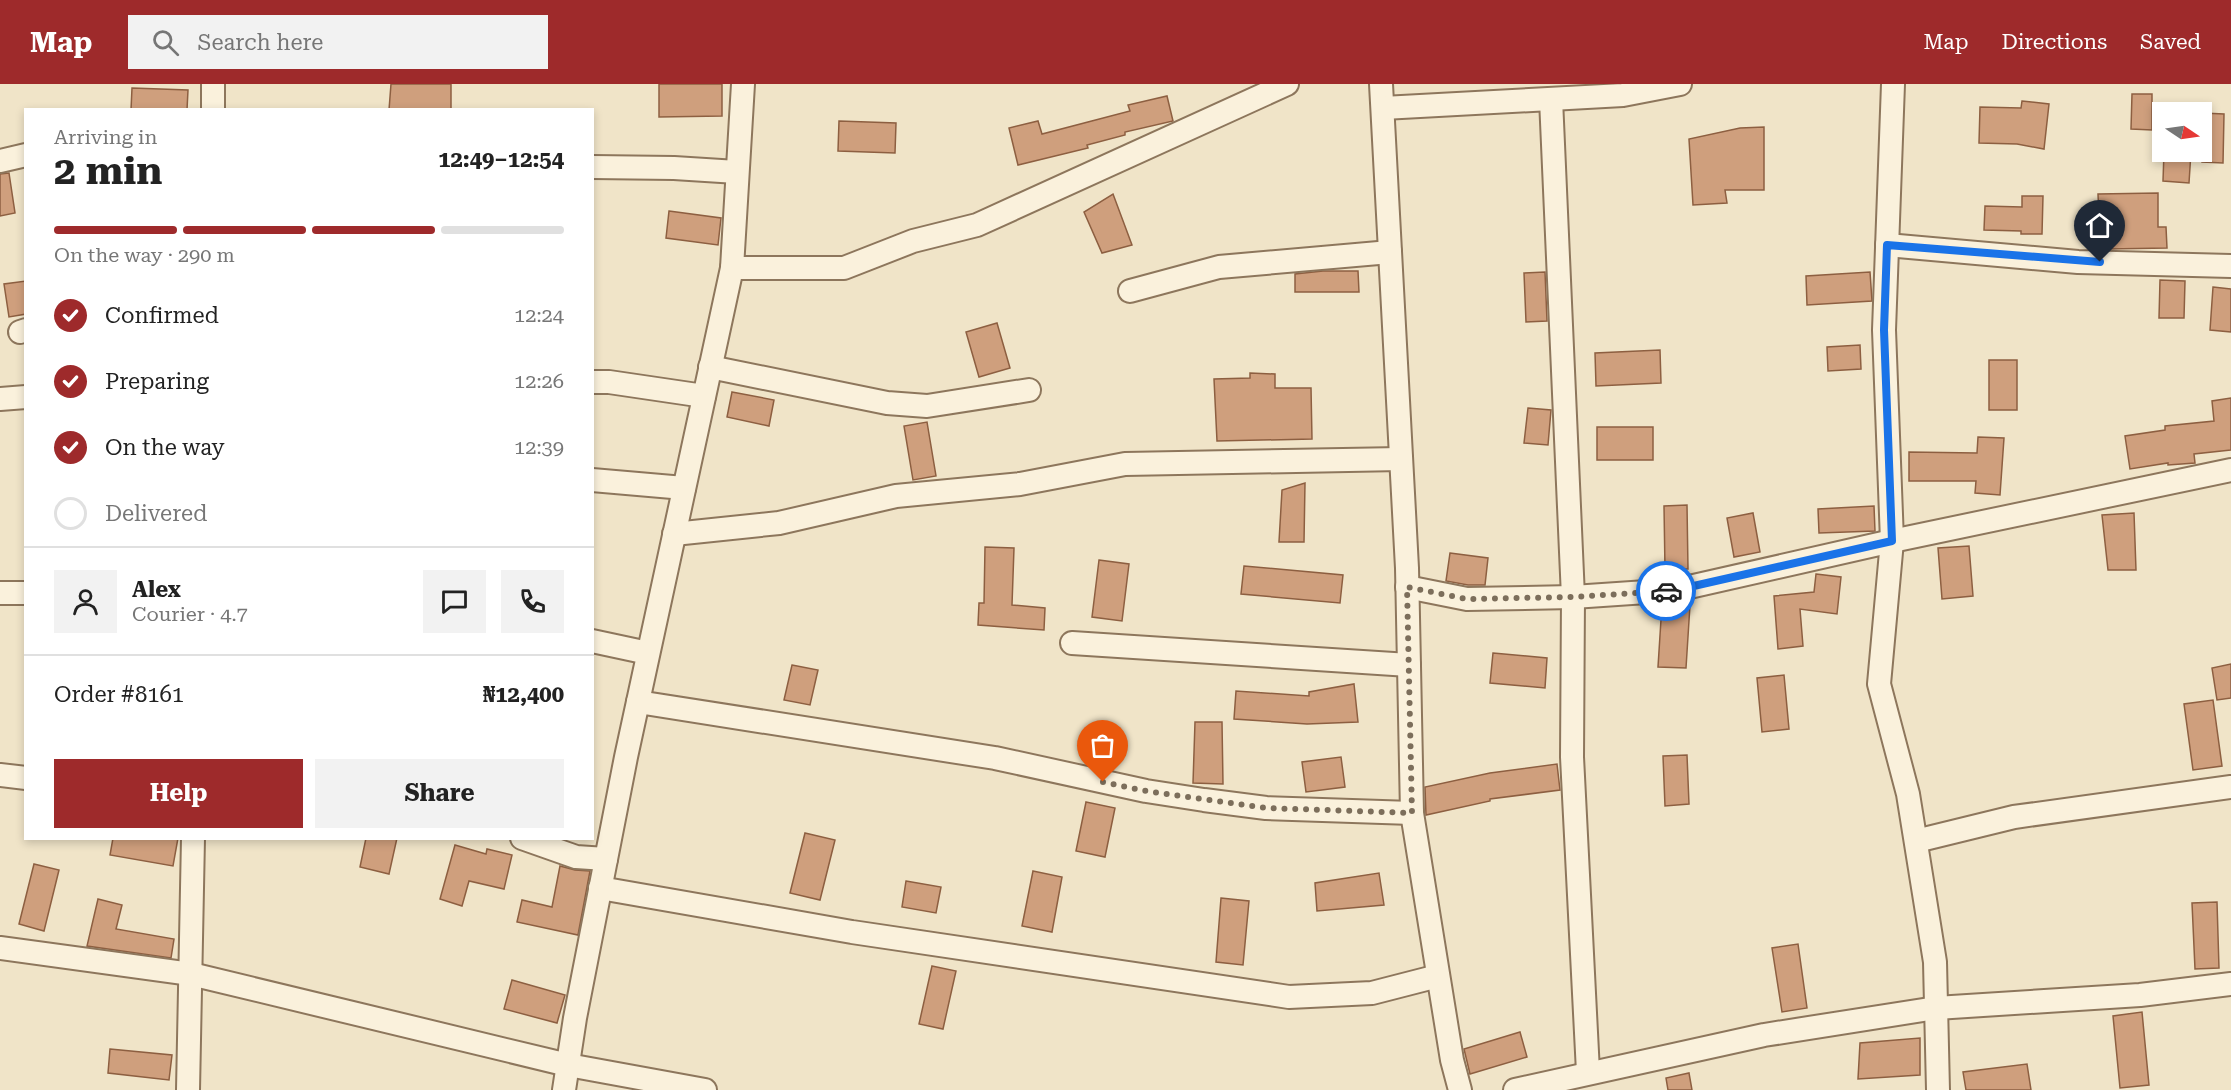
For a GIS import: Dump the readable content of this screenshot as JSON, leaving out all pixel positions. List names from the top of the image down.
{
  "north": "right",
  "page": {
    "header": "Map",
    "search": "Search here",
    "nav": ["Map", "Directions", "Saved"],
    "heading": ["2 min", "Arriving in", "12:49–12:54"],
    "panel": [
      "Alex",
      "Courier · 4.7",
      "Order #8161",
      "₦12,400"
    ],
    "bar": "On the way · 290 m",
    "list": [
      ["Confirmed", "12:24"],
      ["Preparing", "12:26"],
      ["On the way", "12:39"],
      "Delivered"
    ],
    "buttons": ["Help", "Share"]
  }
}
